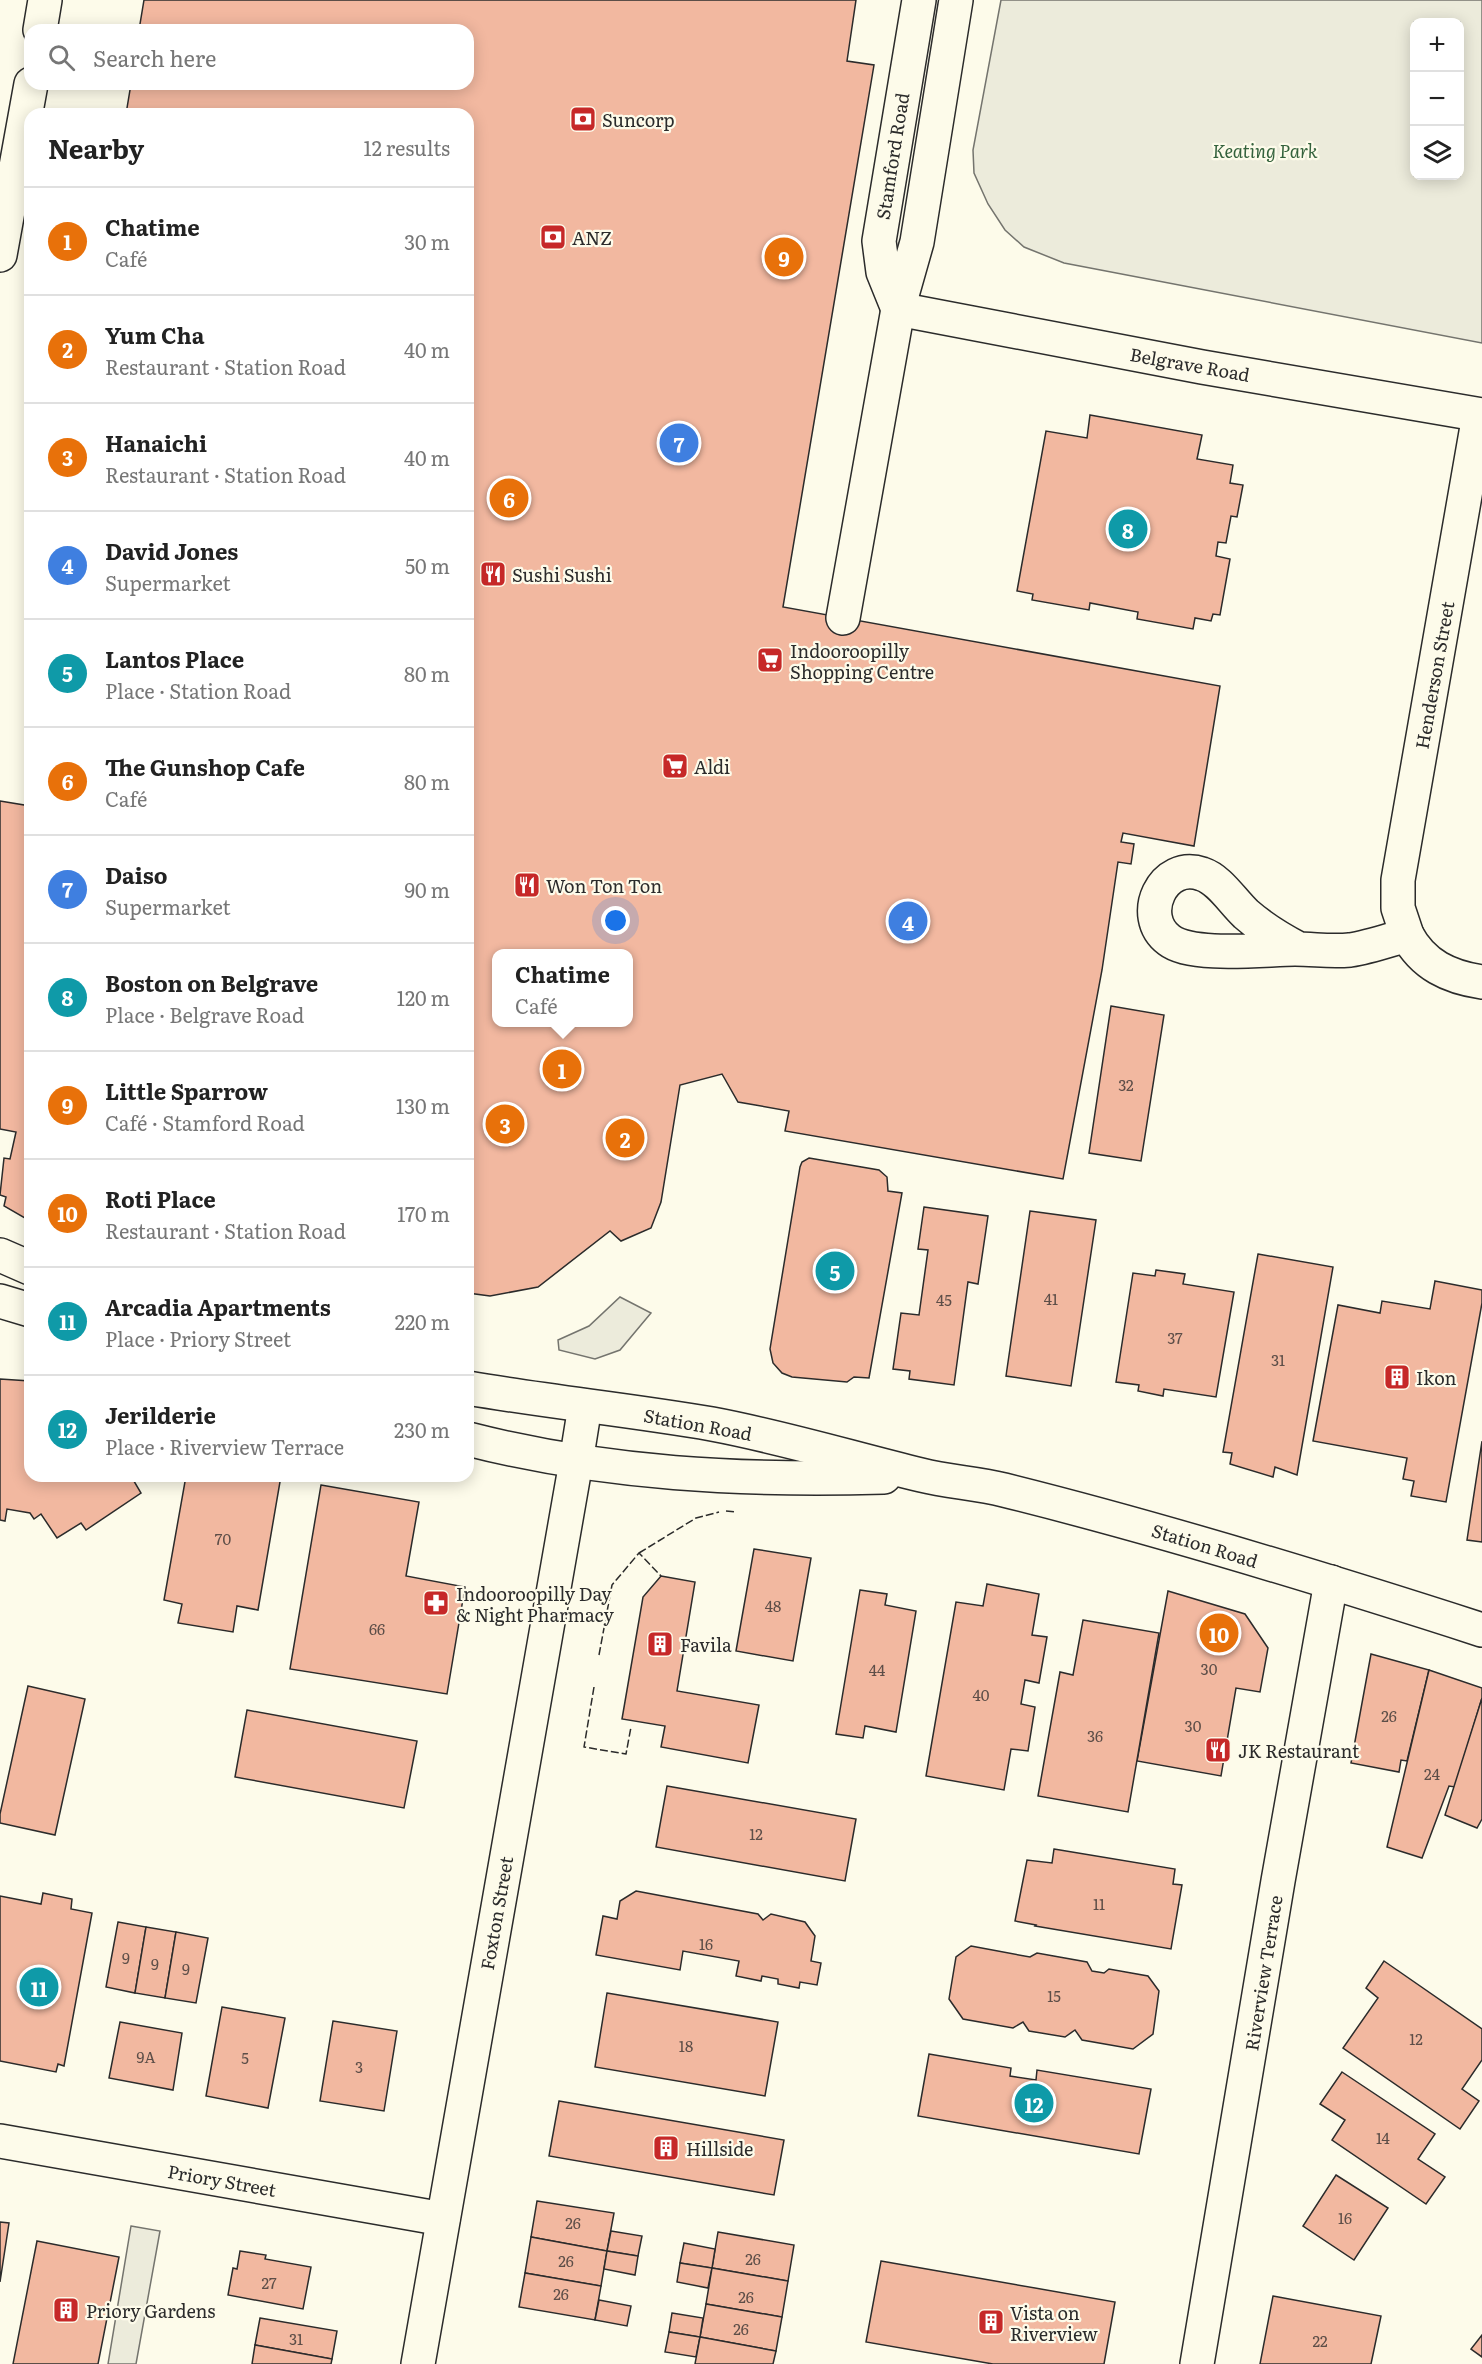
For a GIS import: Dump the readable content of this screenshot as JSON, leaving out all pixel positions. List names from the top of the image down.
{
  "streets": {
    "street": [
      "Stamford Road",
      "Belgrave Road",
      "Henderson Street",
      "Station Road",
      "Foxton Street",
      "Riverview Terrace",
      "Priory Street"
    ]
  },
  "crossings": [
    ["Stamford Road", "Belgrave Road"],
    ["Belgrave Road", "Henderson Street"],
    ["Station Road", "Foxton Street"],
    ["Station Road", "Riverview Terrace"],
    ["Foxton Street", "Priory Street"]
  ],
  "parks": ["Keating Park"],
  "places": {
    "bank": ["Suncorp", "ANZ"],
    "restaurant": ["Sushi Sushi", "Won Ton Ton", "JK Restaurant"],
    "supermarket": ["Indooroopilly Shopping Centre", "Aldi"],
    "building": [
      "Ikon",
      "Favila",
      "Hillside",
      "Priory Gardens",
      "Vista on Riverview"
    ],
    "pharmacy": ["Indooroopilly Day & Night Pharmacy"]
  },
  "house_numbers": [
    "32",
    "41",
    "45",
    "37",
    "31",
    "70",
    "48",
    "66",
    "30",
    "44",
    "40",
    "26",
    "30",
    "36",
    "24",
    "12",
    "11",
    "16",
    "9",
    "9",
    "9",
    "15",
    "12",
    "18",
    "9A",
    "5",
    "3",
    "14",
    "16",
    "26",
    "26",
    "26",
    "27",
    "26",
    "26",
    "26",
    "31",
    "22"
  ],
  "page": {
    "map_buttons": ["+", "−"],
    "search": "Search here",
    "heading": ["Nearby", "12 results"],
    "list": [
      {
        "mark": "1",
        "name": "Chatime",
        "note": "Café",
        "value": "30 m"
      },
      {
        "mark": "2",
        "name": "Yum Cha",
        "note": "Restaurant · Station Road",
        "value": "40 m"
      },
      {
        "mark": "3",
        "name": "Hanaichi",
        "note": "Restaurant · Station Road",
        "value": "40 m"
      },
      {
        "mark": "4",
        "name": "David Jones",
        "note": "Supermarket",
        "value": "50 m"
      },
      {
        "mark": "5",
        "name": "Lantos Place",
        "note": "Place · Station Road",
        "value": "80 m"
      },
      {
        "mark": "6",
        "name": "The Gunshop Cafe",
        "note": "Café",
        "value": "80 m"
      },
      {
        "mark": "7",
        "name": "Daiso",
        "note": "Supermarket",
        "value": "90 m"
      },
      {
        "mark": "8",
        "name": "Boston on Belgrave",
        "note": "Place · Belgrave Road",
        "value": "120 m"
      },
      {
        "mark": "9",
        "name": "Little Sparrow",
        "note": "Café · Stamford Road",
        "value": "130 m"
      },
      {
        "mark": "10",
        "name": "Roti Place",
        "note": "Restaurant · Station Road",
        "value": "170 m"
      },
      {
        "mark": "11",
        "name": "Arcadia Apartments",
        "note": "Place · Priory Street",
        "value": "220 m"
      },
      {
        "mark": "12",
        "name": "Jerilderie",
        "note": "Place · Riverview Terrace",
        "value": "230 m"
      }
    ],
    "pins": [
      "9",
      "7",
      "6",
      "8",
      "4",
      "1",
      "3",
      "2",
      "5",
      "10",
      "11",
      "12"
    ],
    "popup": ["Chatime", "Café"]
  }
}
